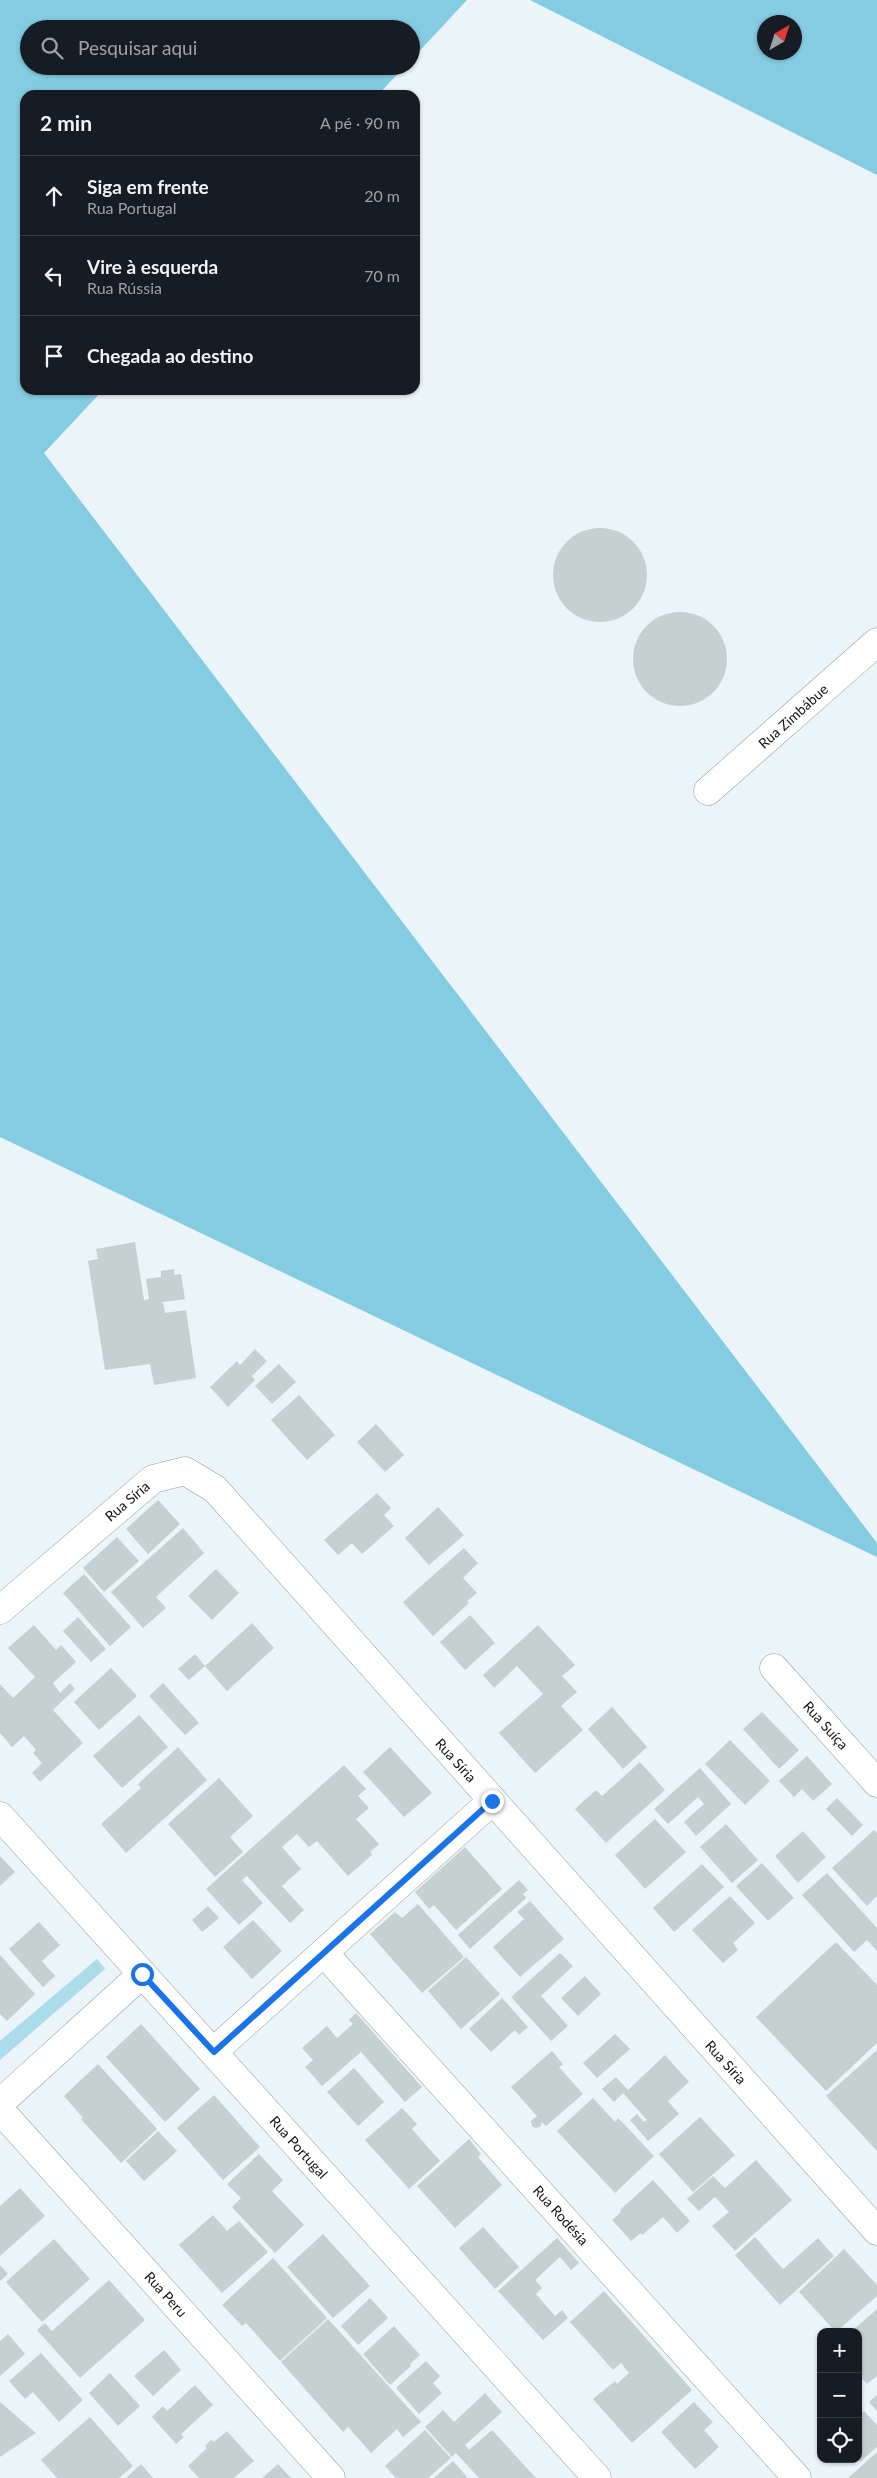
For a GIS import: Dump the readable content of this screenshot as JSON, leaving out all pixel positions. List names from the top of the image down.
{
  "streets": {
    "street": [
      "Rua Zimbábue",
      "Rua Síria",
      "Rua Suíça",
      "Rua Portugal",
      "Rua Rodésia",
      "Rua Peru"
    ]
  },
  "north": "top right",
  "page": {
    "search": "Pesquisar aqui",
    "heading": ["2 min", "A pé · 90 m"],
    "list": [
      ["Siga em frente", "Rua Portugal", "20 m"],
      ["Vire à esquerda", "Rua Rússia", "70 m"],
      "Chegada ao destino"
    ],
    "map_buttons": ["+", "−"]
  }
}
